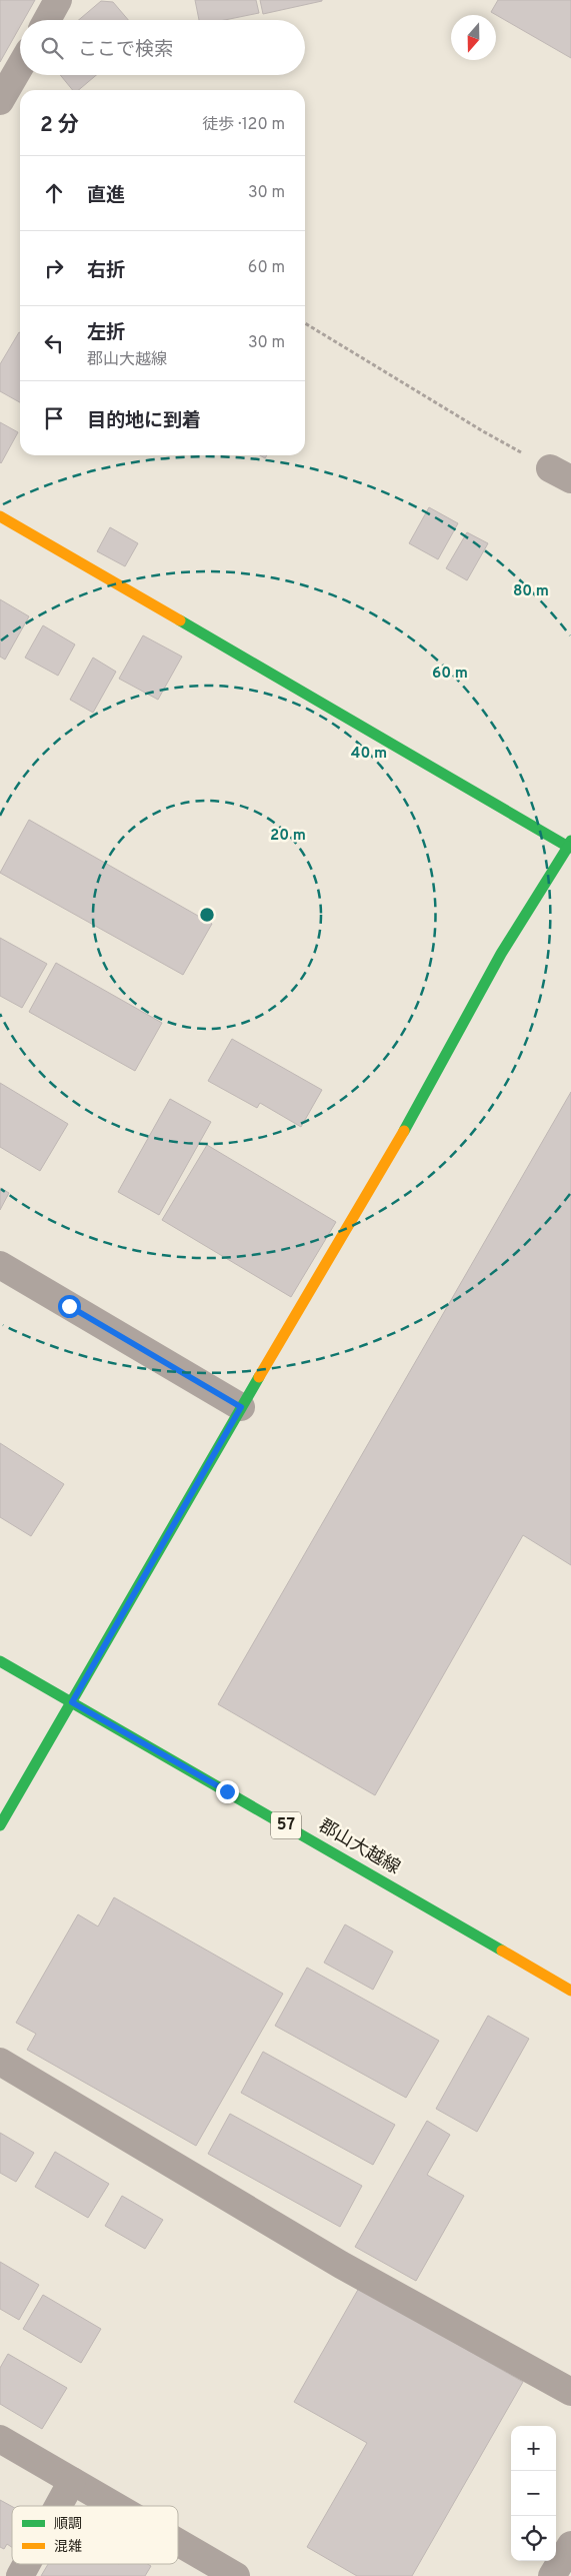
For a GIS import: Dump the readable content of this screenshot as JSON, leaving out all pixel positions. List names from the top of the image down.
{
  "streets": {
    "street": ["57", "郡山大越線"]
  },
  "legend": ["順調", "混雑"],
  "north": "bottom",
  "page": {
    "search": "ここで検索",
    "heading": ["2 分", "徒歩 · 120 m"],
    "list": [
      ["直進", "30 m"],
      ["右折", "60 m"],
      ["左折", "郡山大越線", "30 m"],
      "目的地に到着"
    ],
    "map_buttons": ["+", "−"]
  },
  "rings": [
    "80 m",
    "60 m",
    "40 m",
    "20 m"
  ]
}
